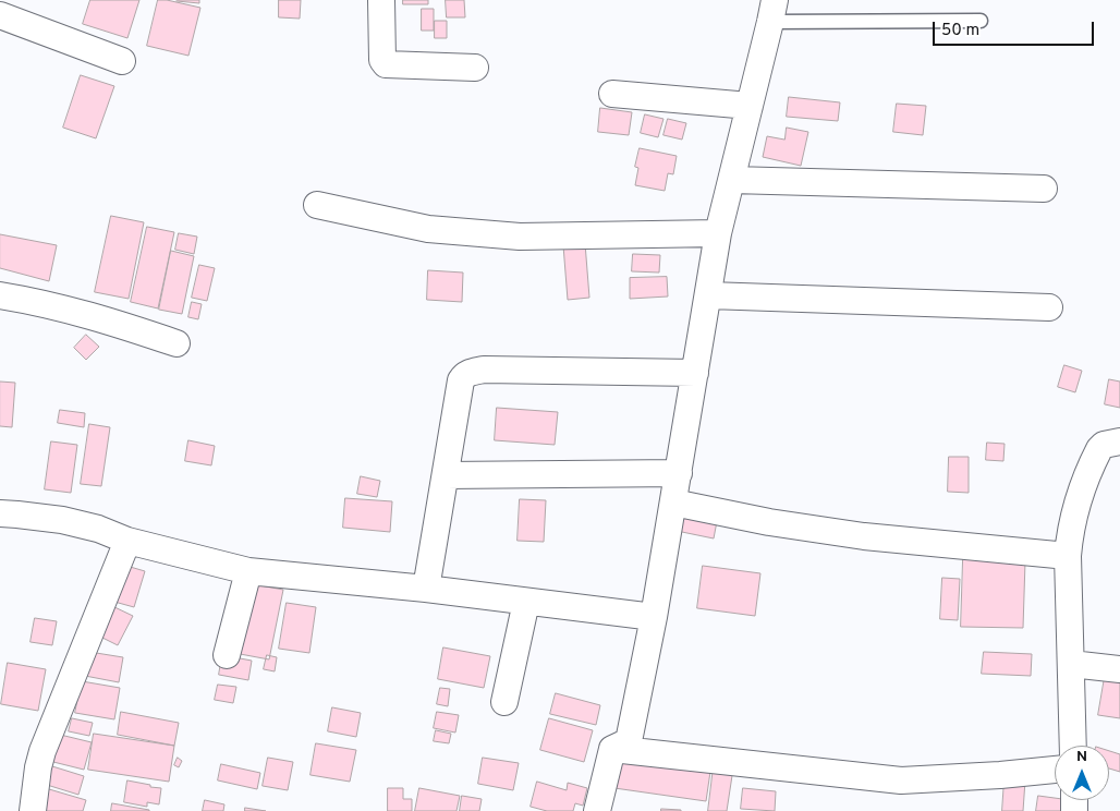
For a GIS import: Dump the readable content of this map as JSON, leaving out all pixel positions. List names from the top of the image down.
{
  "scale_bar": "50 m",
  "north": "top"
}
